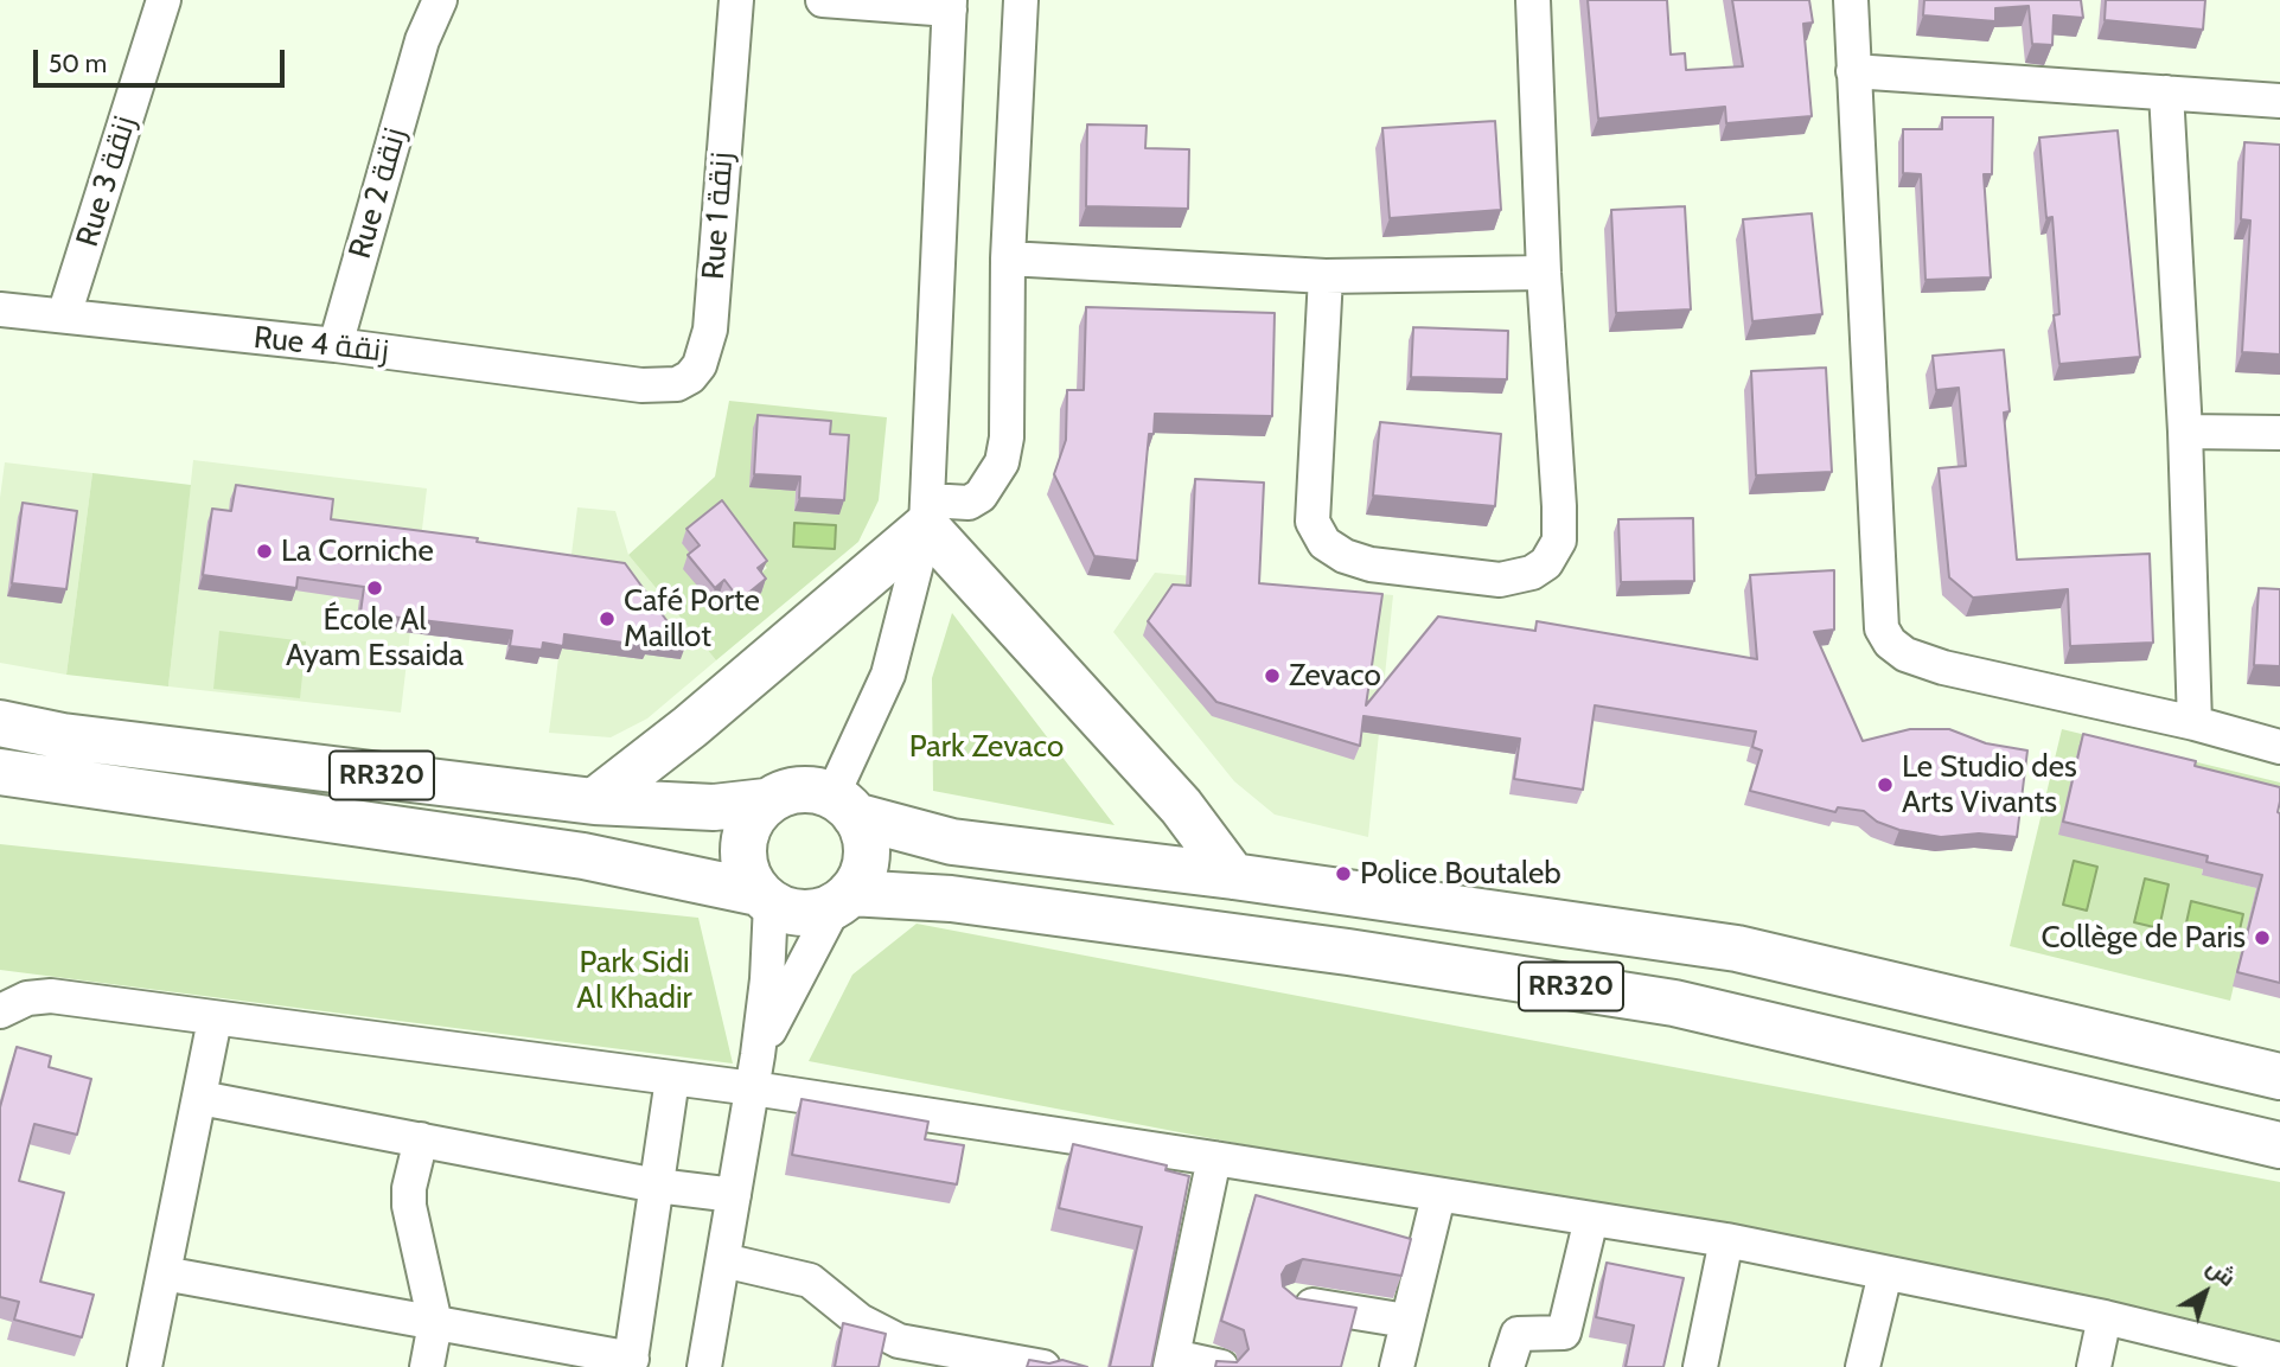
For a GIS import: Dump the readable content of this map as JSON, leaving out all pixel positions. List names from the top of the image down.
{
  "streets": {
    "main road": ["RR320"],
    "street": [
      "Rue 3 زنقة",
      "Rue 2 زنقة",
      "Rue 1 زنقة",
      "Rue 4 زنقة"
    ]
  },
  "crossings": [
    ["Rue 3 زنقة", "Rue 4 زنقة"],
    ["Rue 2 زنقة", "Rue 4 زنقة"],
    ["Rue 1 زنقة", "Rue 4 زنقة"]
  ],
  "parks": ["Park Zevaco", "Park Sidi Al Khadir"],
  "places": [
    "La Corniche",
    "École Al Ayam Essaida",
    "Café Porte Maillot",
    "Zevaco",
    "Le Studio des Arts Vivants",
    "Police Boutaleb",
    "Collège de Paris"
  ],
  "scale_bar": "50 m",
  "north": "top right"
}
